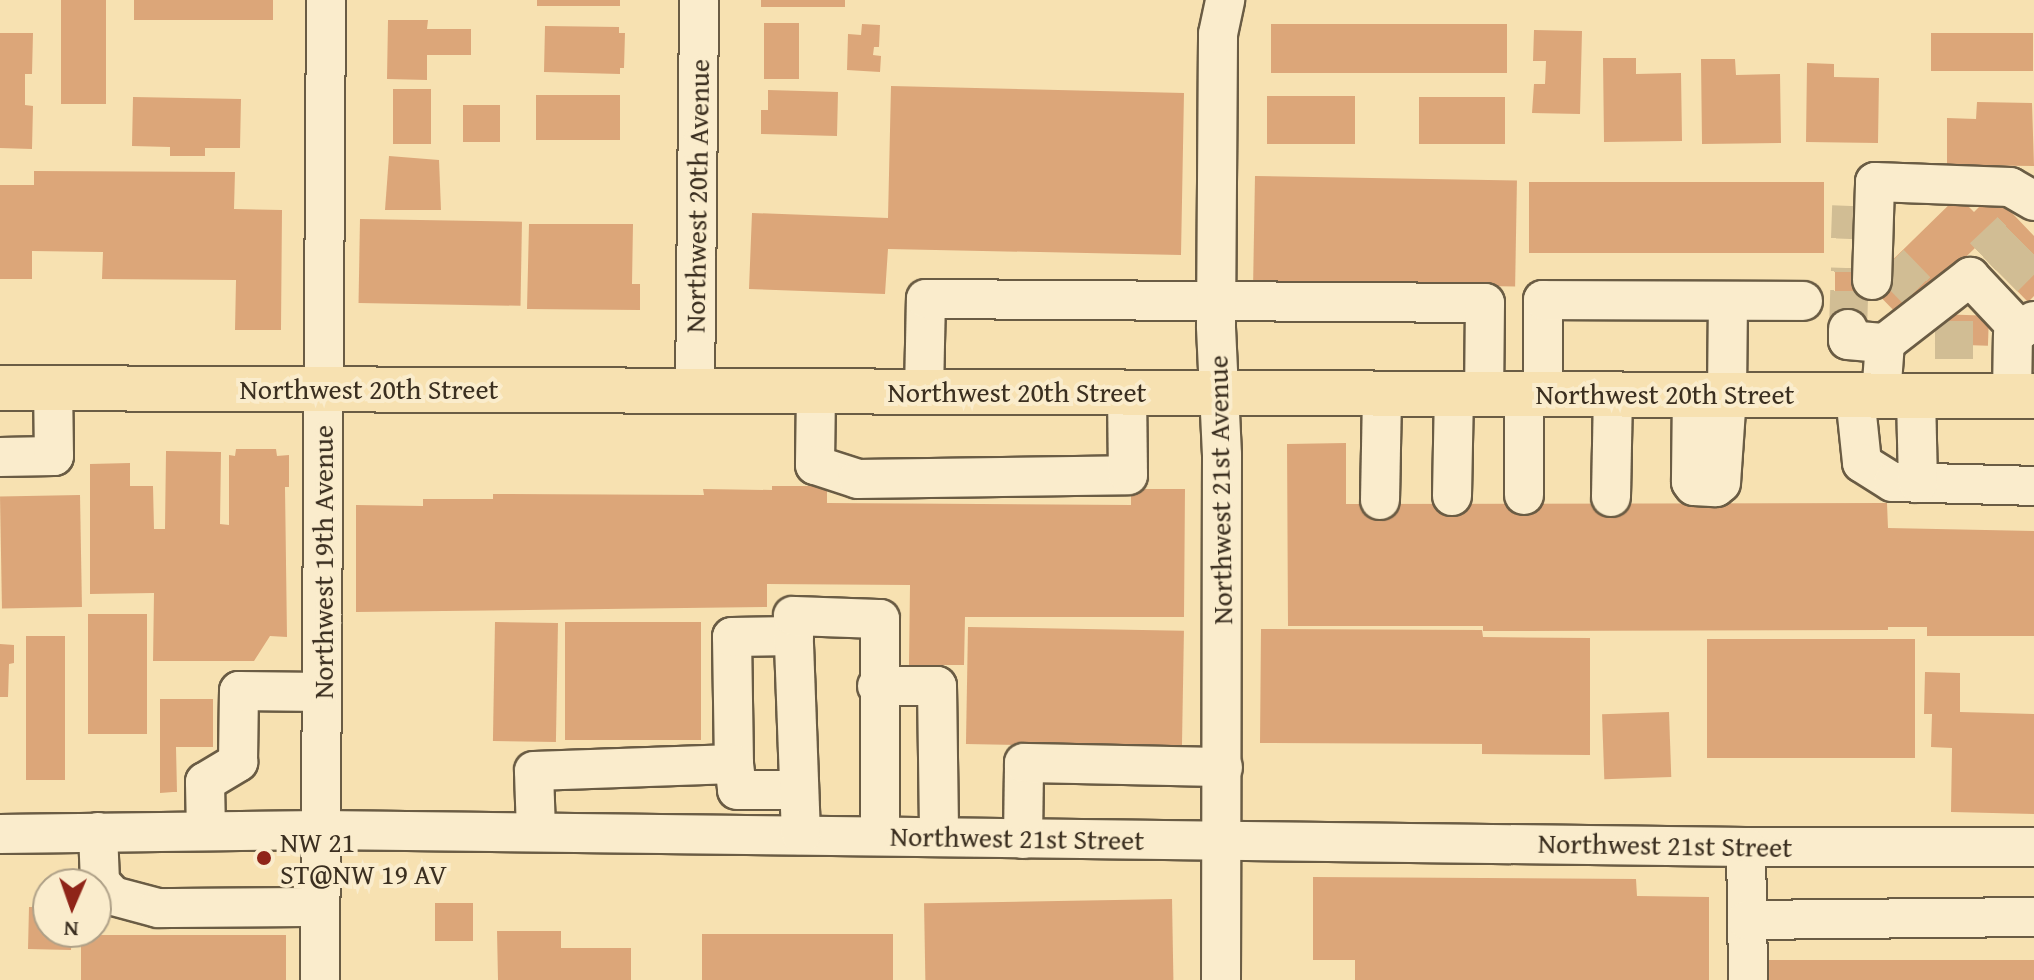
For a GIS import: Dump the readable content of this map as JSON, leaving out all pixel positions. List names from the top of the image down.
{
  "streets": {
    "main road": ["Northwest 20th Street"],
    "street": [
      "Northwest 20th Avenue",
      "Northwest 21st Avenue",
      "Northwest 19th Avenue",
      "Northwest 21st Street"
    ]
  },
  "crossings": [
    ["Northwest 20th Avenue", "Northwest 20th Street"],
    ["Northwest 20th Street", "Northwest 21st Avenue"],
    ["Northwest 20th Street", "Northwest 19th Avenue"],
    ["Northwest 21st Avenue", "Northwest 21st Street"],
    ["Northwest 19th Avenue", "Northwest 21st Street"]
  ],
  "places": ["NW 21 ST@NW 19 AV"],
  "north": "bottom"
}
